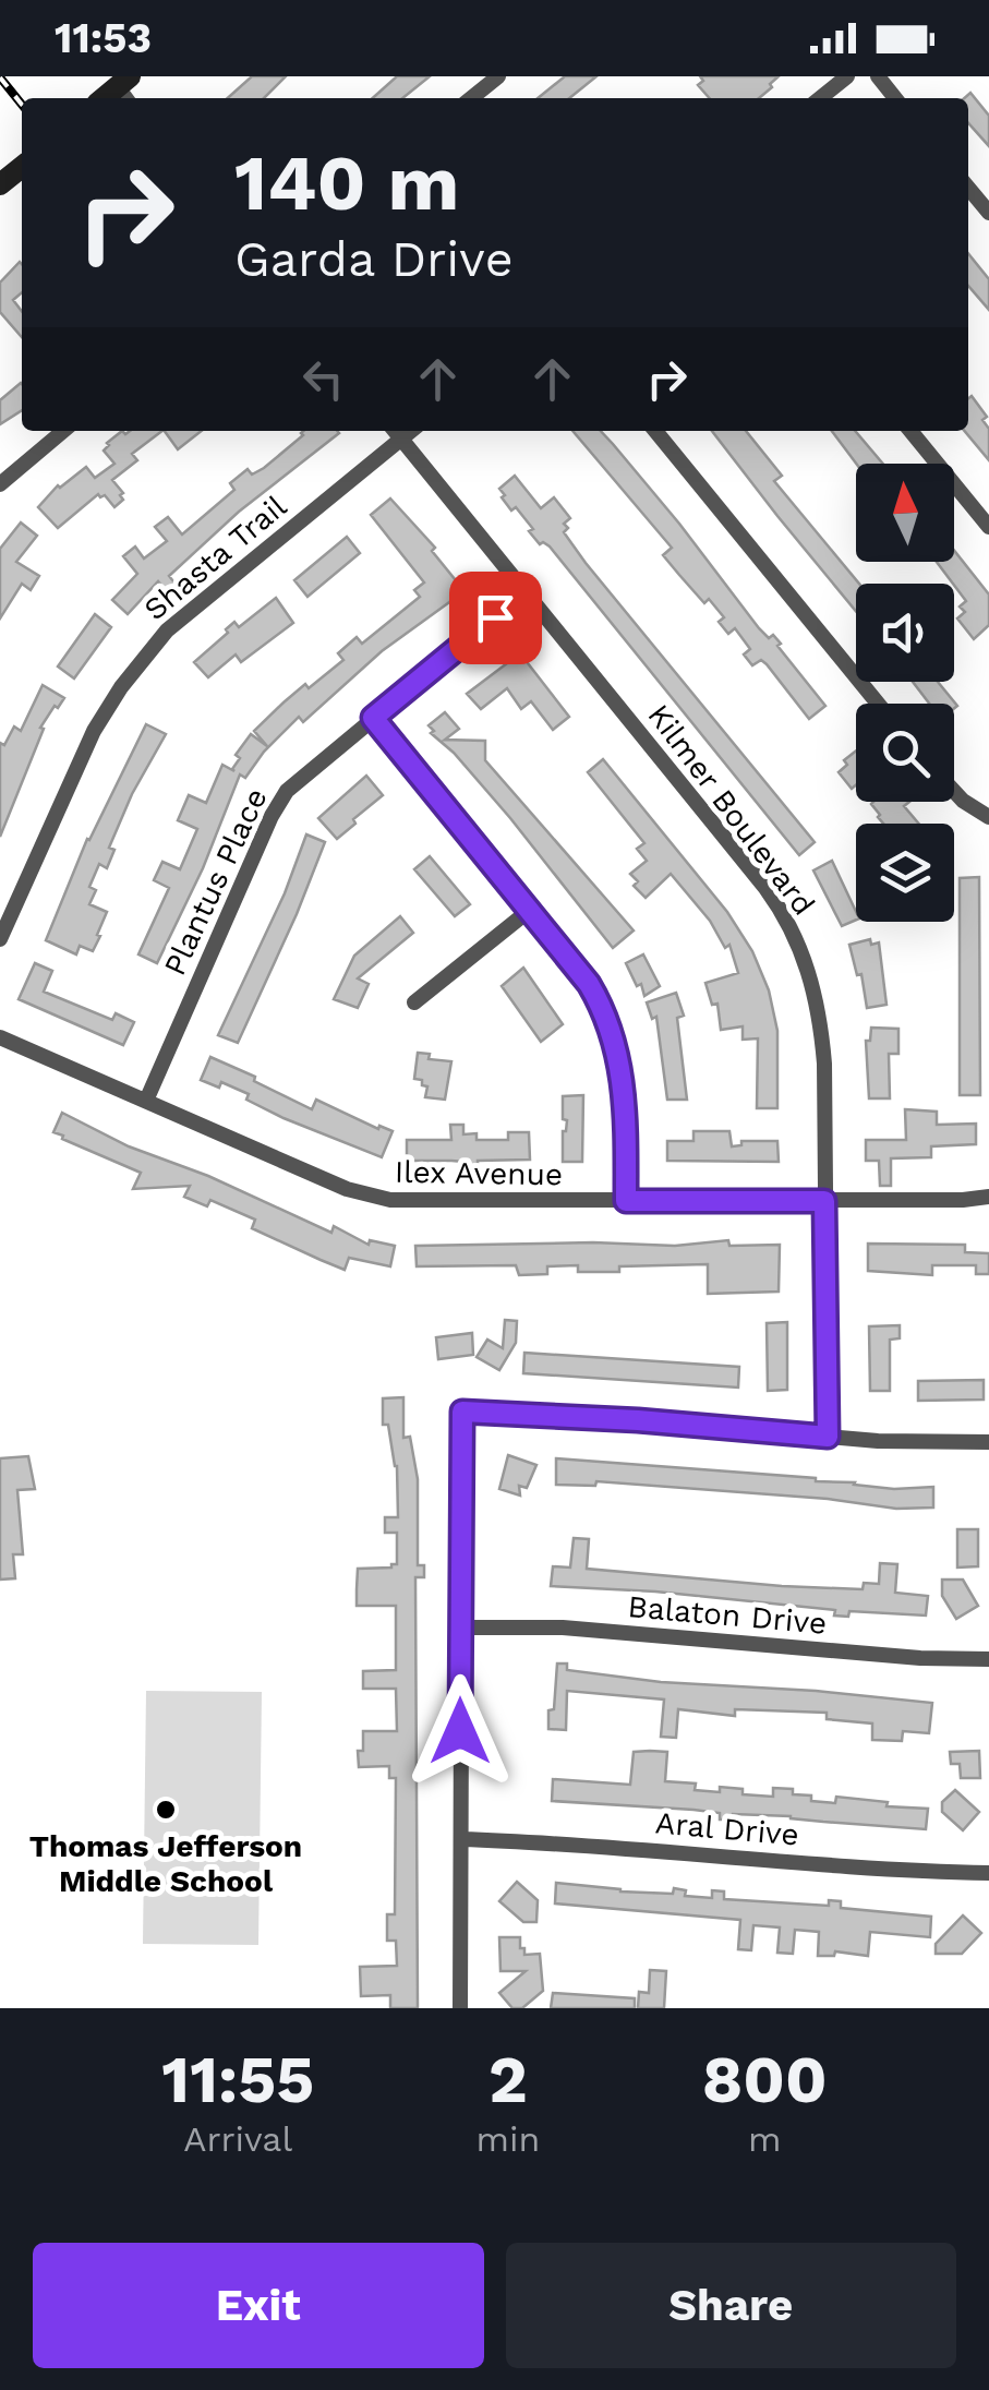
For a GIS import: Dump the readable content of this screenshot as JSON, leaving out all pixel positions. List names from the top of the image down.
{
  "streets": {
    "street": [
      "Shasta Trail",
      "Kilmer Boulevard",
      "Plantus Place",
      "Ilex Avenue",
      "Balaton Drive",
      "Aral Drive"
    ]
  },
  "crossings": [
    ["Shasta Trail", "Kilmer Boulevard"],
    ["Kilmer Boulevard", "Plantus Place"],
    ["Kilmer Boulevard", "Ilex Avenue"],
    ["Plantus Place", "Ilex Avenue"]
  ],
  "places": ["Thomas Jefferson Middle School"],
  "north": "top",
  "page": {
    "status": "11:53",
    "turn": ["140 m", "Garda Drive"],
    "eta": [
      "11:55",
      "Arrival",
      "2",
      "min",
      "800",
      "m"
    ],
    "buttons": ["Exit", "Share"]
  }
}
